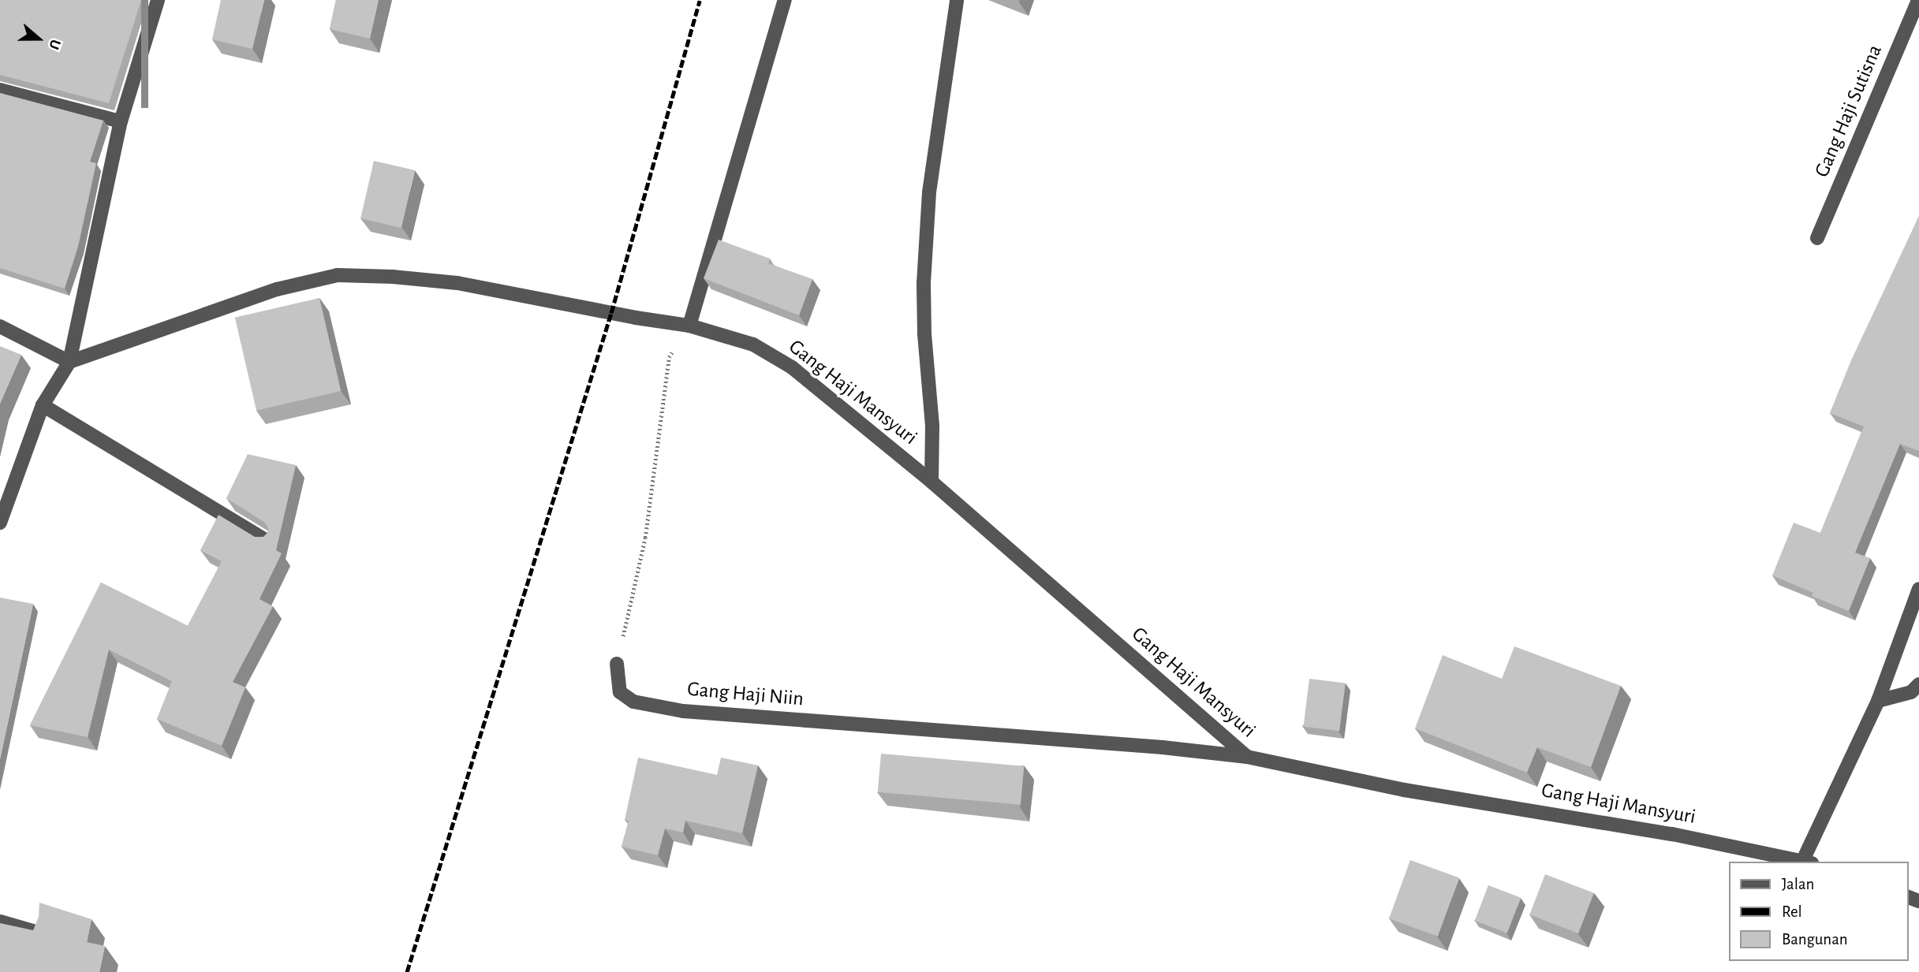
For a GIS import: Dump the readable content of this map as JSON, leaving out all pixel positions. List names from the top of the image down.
{
  "streets": {
    "street": ["Gang Haji Sutisna", "Gang Haji Mansyuri", "Gang Haji Niin"]
  },
  "crossings": [
    ["Gang Haji Mansyuri", "Gang Haji Niin"]
  ],
  "legend": ["Jalan", "Rel", "Bangunan"],
  "north": "right"
}
